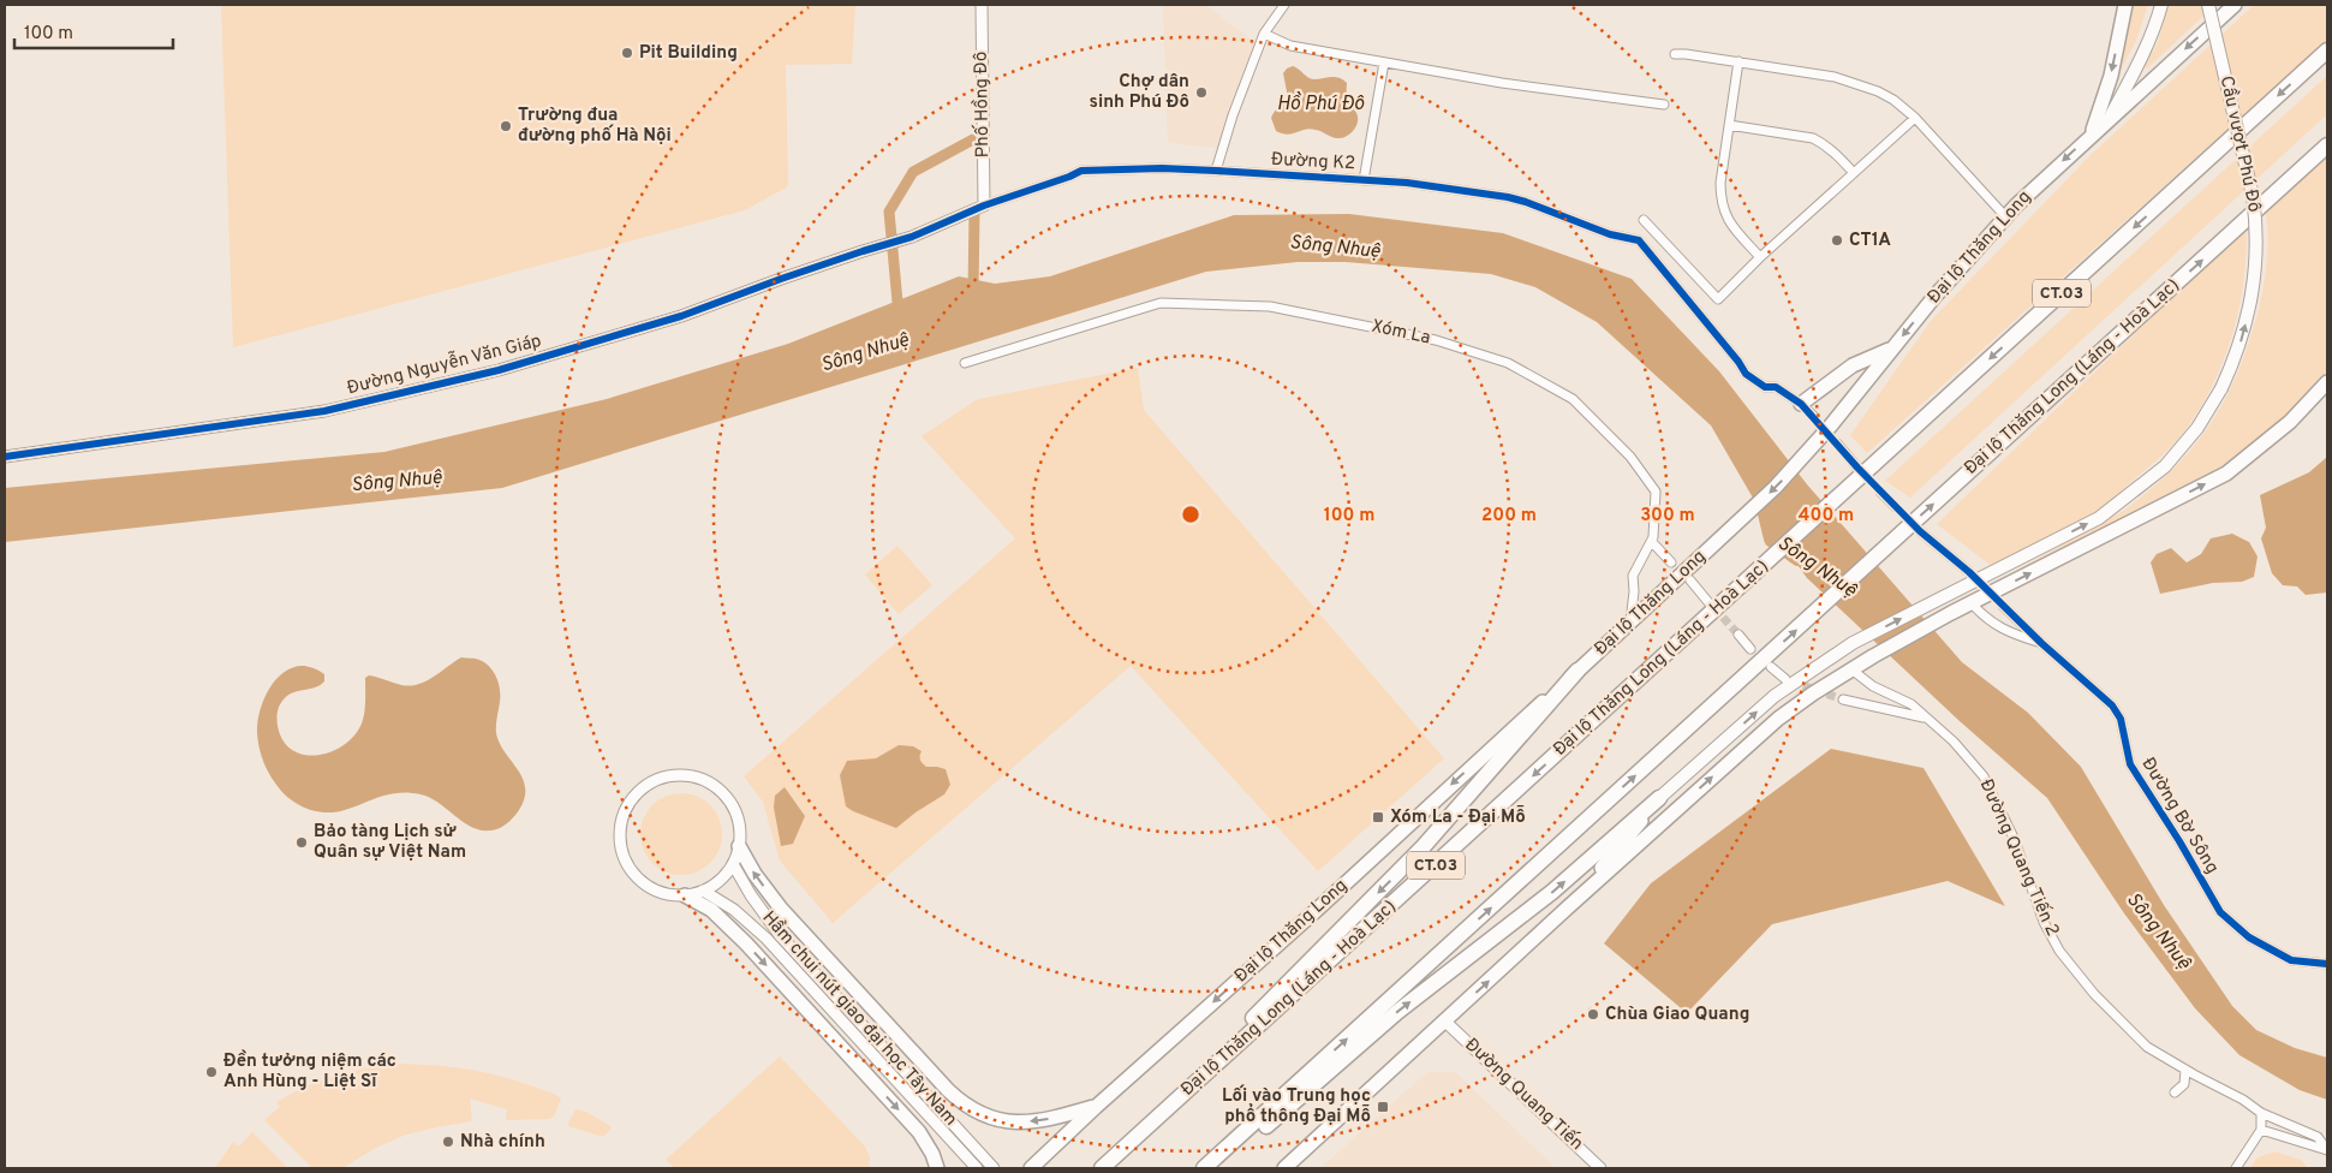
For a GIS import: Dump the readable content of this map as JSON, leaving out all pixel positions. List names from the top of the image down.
{
  "streets": {
    "highway": ["CT.03", "Đại lộ Thăng Long (Láng - Hoà Lạc)"],
    "main road": ["Cầu vượt Phú Đô", "Đại lộ Thăng Long"],
    "street": [
      "Phố Hồng Đô",
      "Đường K2",
      "Xóm La",
      "Đường Nguyễn Văn Giáp",
      "Đường Bờ Sông",
      "Đường Quang Tiến 2",
      "Hầm chui nút giao đại học Tây Nam",
      "Đường Quang Tiến"
    ]
  },
  "crossings": [
    ["Phố Hồng Đô", "Đường K2"],
    ["Phố Hồng Đô", "Đường Nguyễn Văn Giáp"],
    ["Đường K2", "Đường Nguyễn Văn Giáp"],
    ["Đại lộ Thăng Long", "Xóm La"]
  ],
  "one_way": ["Đại lộ Thăng Long"],
  "water": ["Hồ Phú Đô", "Sông Nhuệ"],
  "places": {
    "other": [
      "Pit Building",
      "Chợ dân sinh Phú Đô",
      "Trường đua đường phố Hà Nội",
      "CT1A",
      "Bảo tàng Lịch sử Quân sự Việt Nam",
      "Chùa Giao Quang",
      "Đền tưởng niệm các Anh Hùng - Liệt Sĩ",
      "Nhà chính"
    ],
    "transit": ["Xóm La - Đại Mỗ", "Lối vào Trung học phổ thông Đại Mỗ"]
  },
  "scale_bar": "100 m",
  "rings": [
    "100 m",
    "200 m",
    "300 m",
    "400 m"
  ]
}
